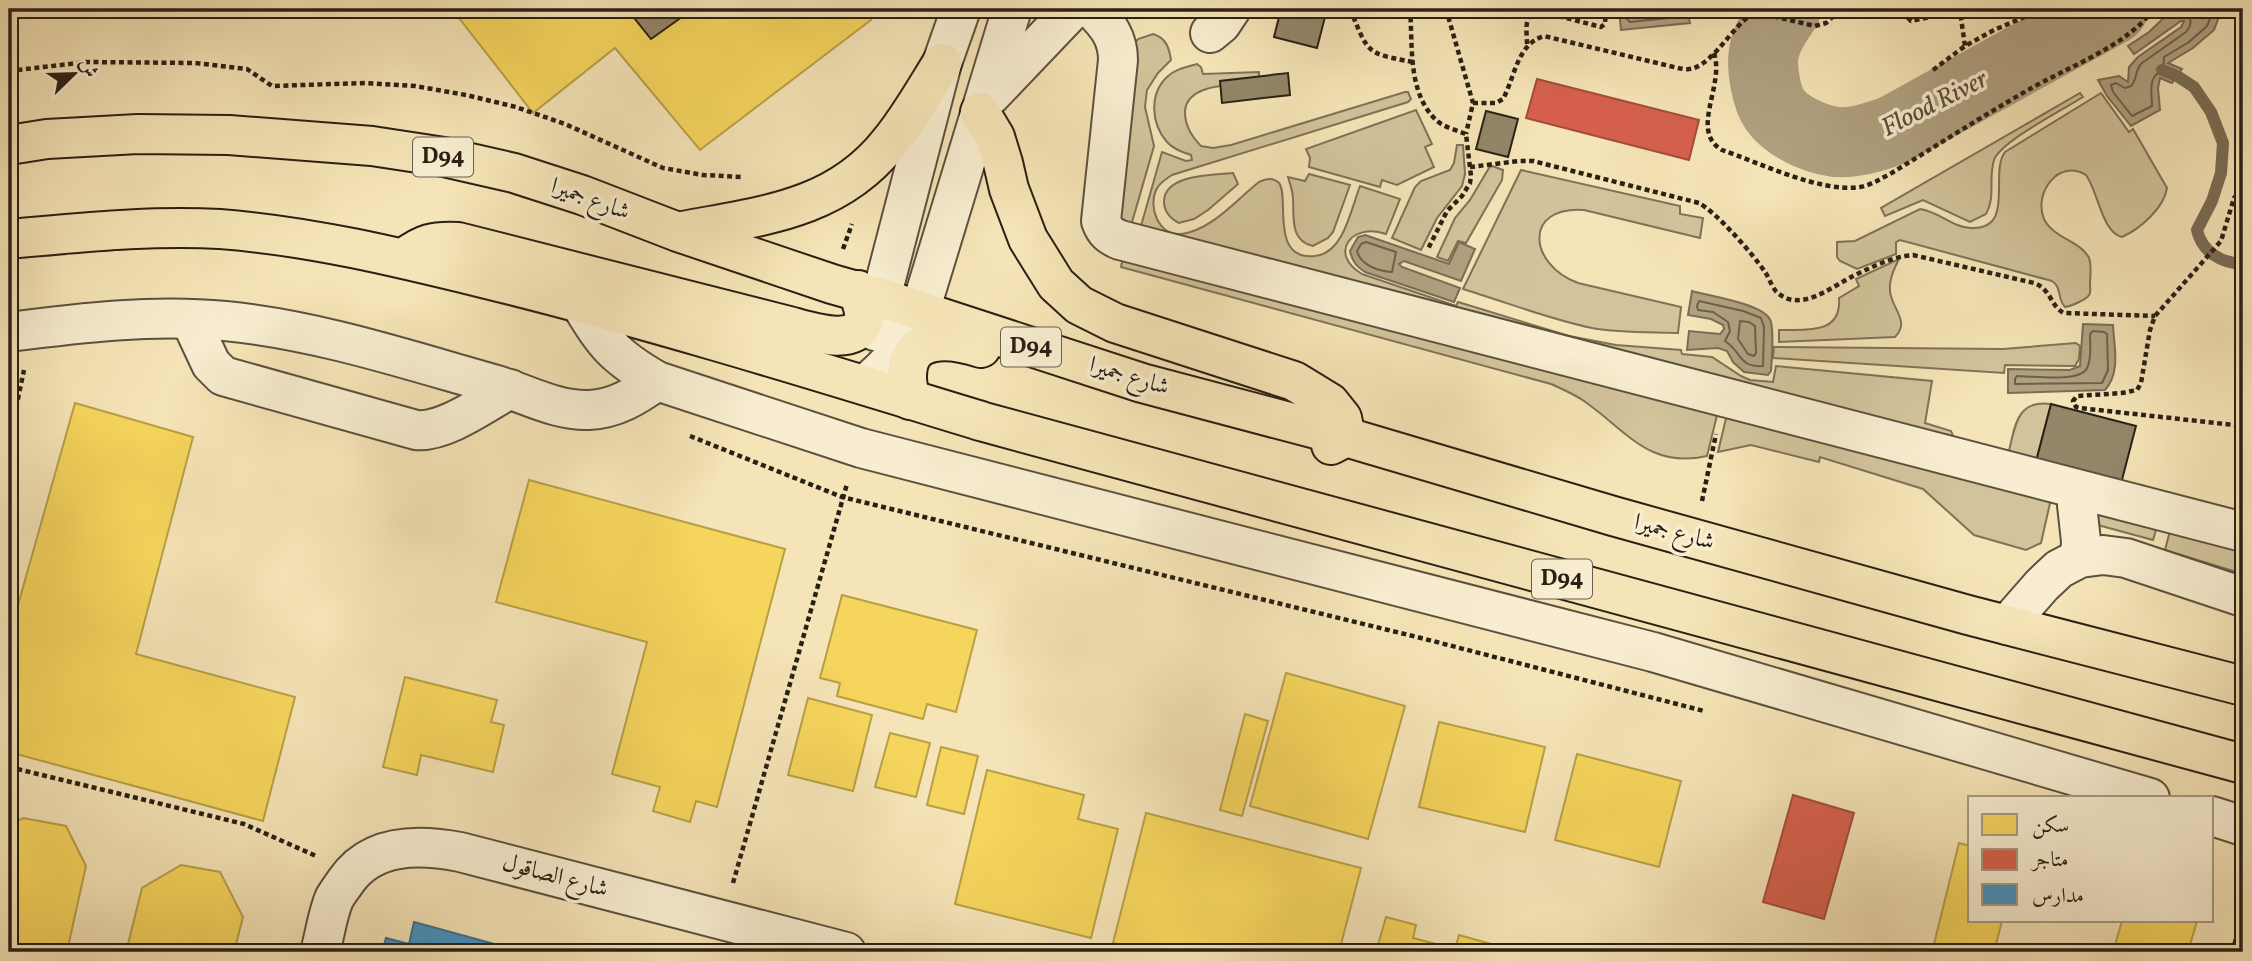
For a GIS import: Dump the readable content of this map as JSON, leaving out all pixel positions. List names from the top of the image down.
{
  "streets": {
    "main road": ["D94", "شارع جميرا"],
    "street": ["شارع الصاقول"]
  },
  "water": ["Flood River"],
  "legend": ["سكن", "متاجر", "مدارس"],
  "north": "top right"
}
